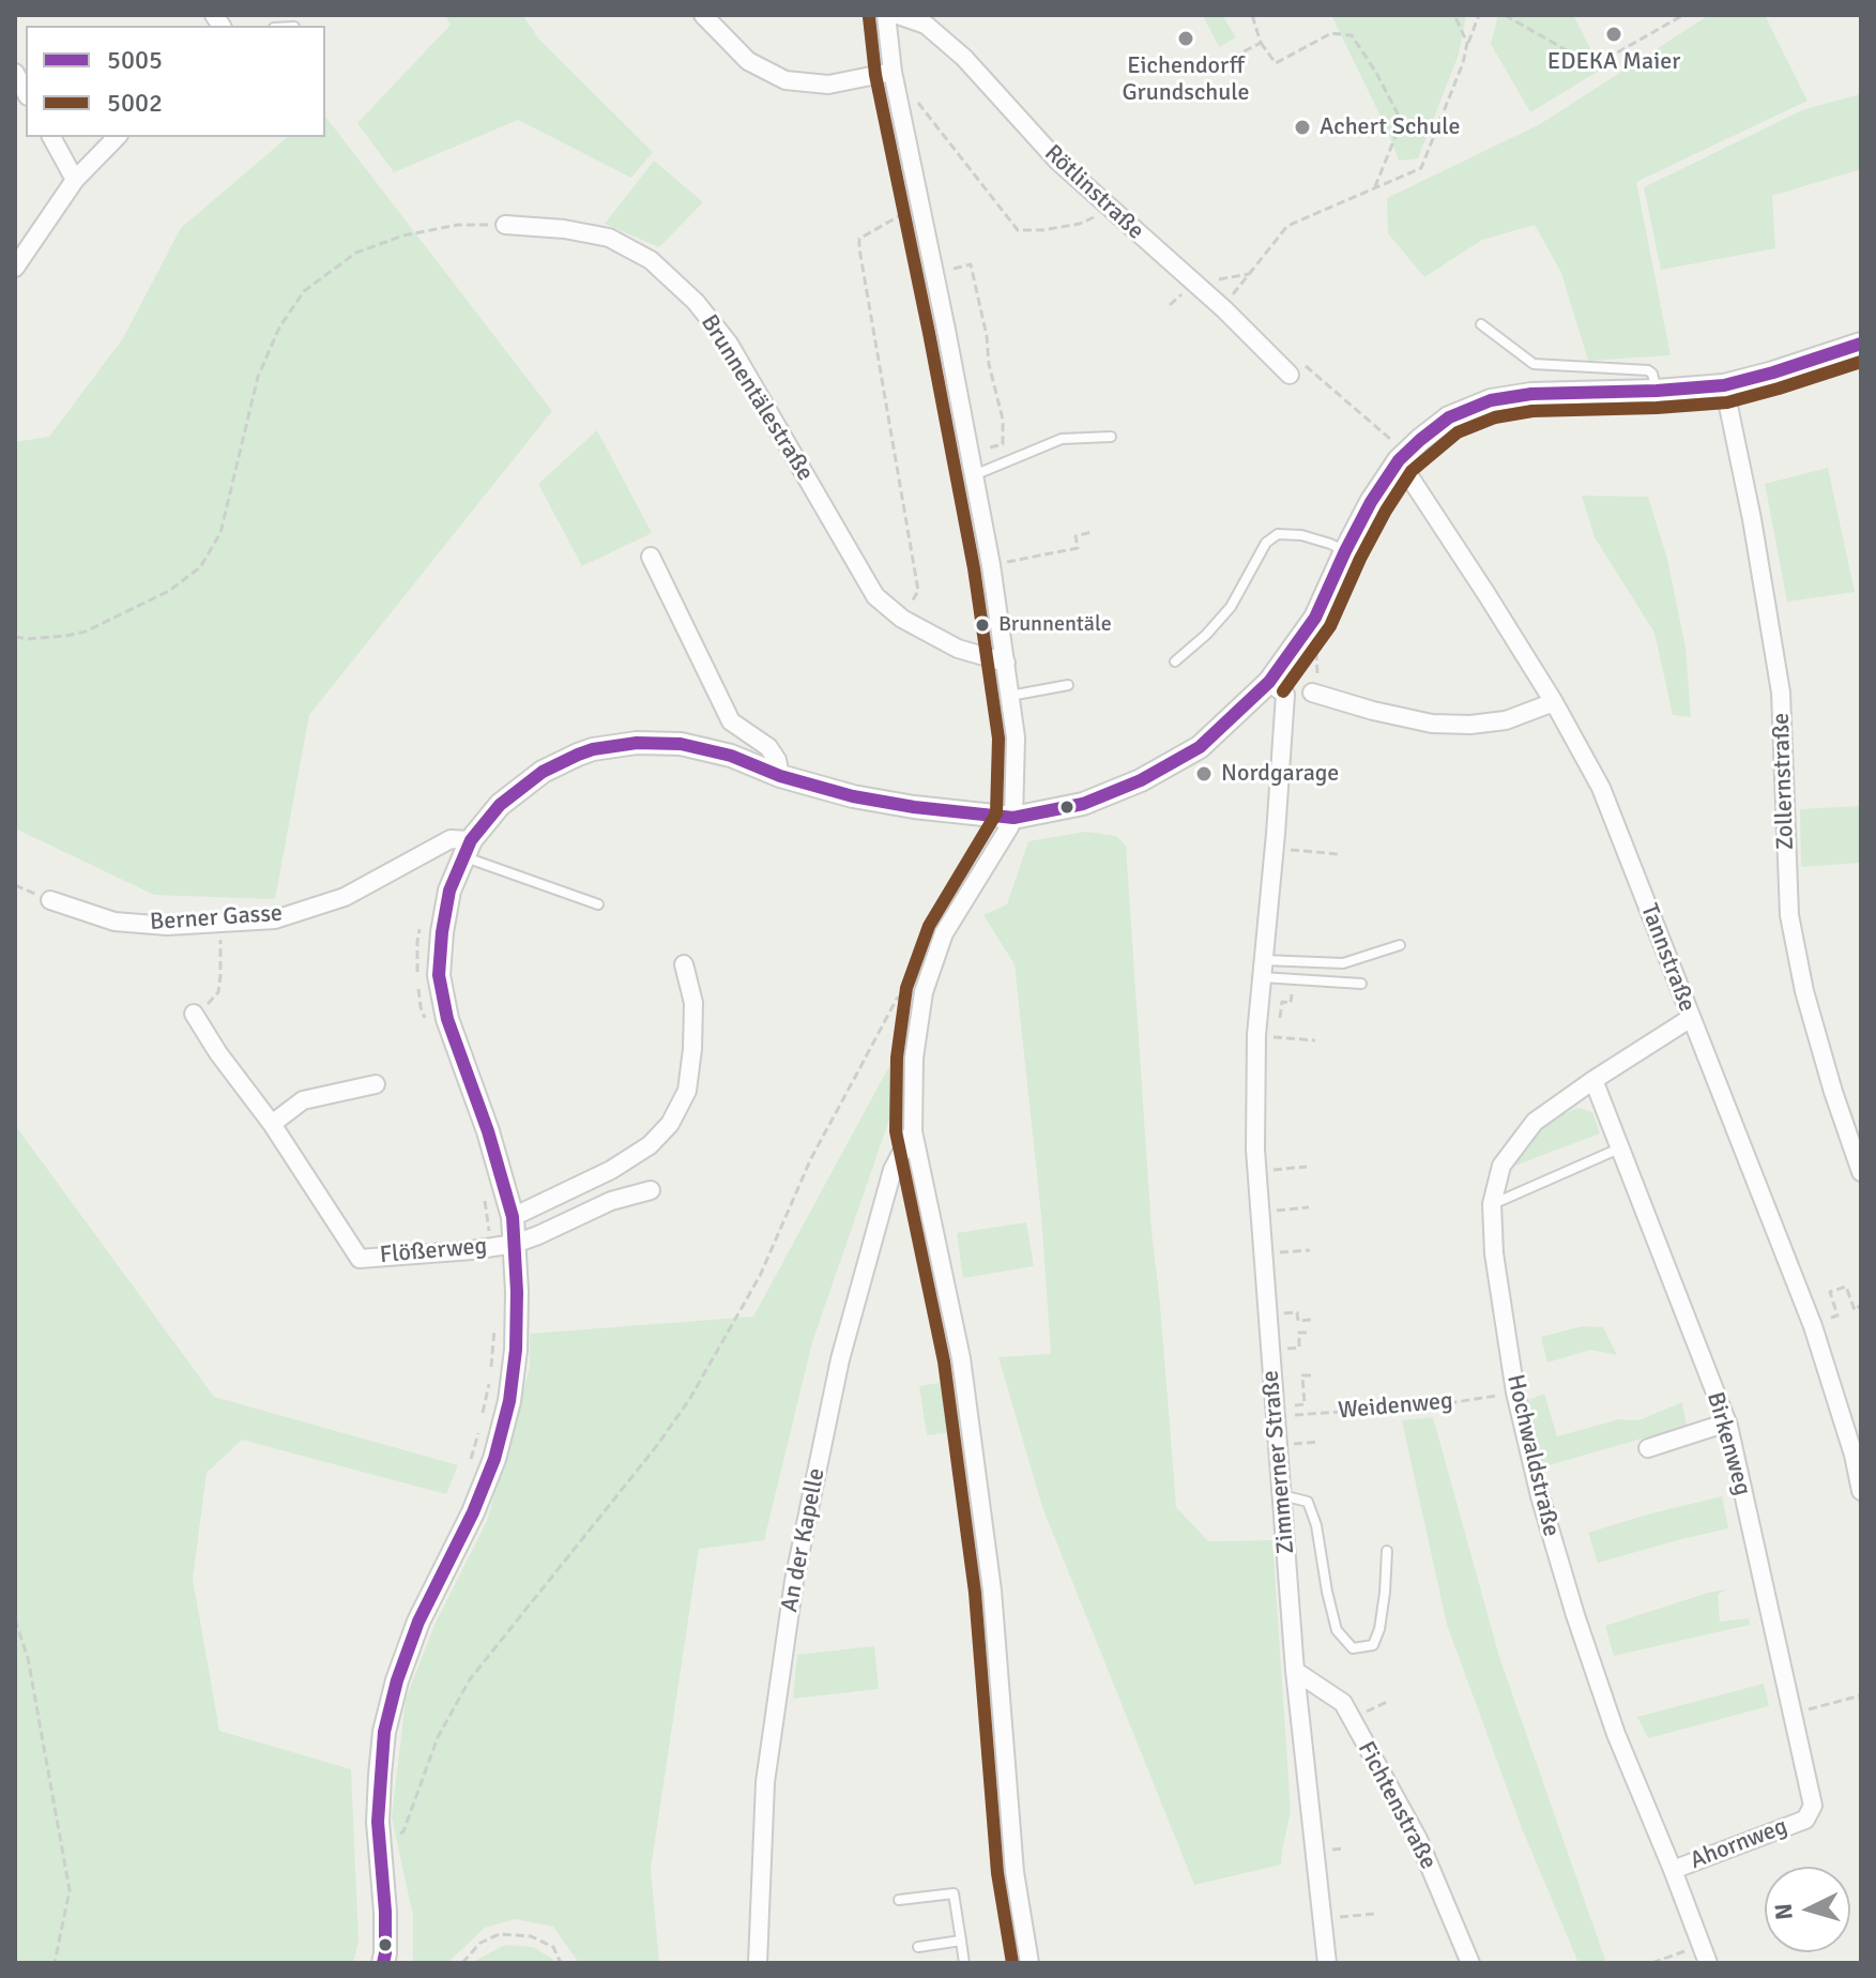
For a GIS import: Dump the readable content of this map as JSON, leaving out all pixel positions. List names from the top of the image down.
{
  "streets": {
    "street": [
      "Rötlinstraße",
      "Brunnentälestraße",
      "Zollernstraße",
      "Berner Gasse",
      "Tannstraße",
      "Flößerweg",
      "Birkenweg",
      "Hochwaldstraße",
      "Zimmerner Straße",
      "An der Kapelle",
      "Fichtenstraße",
      "Ahornweg"
    ],
    "path": ["Weidenweg"]
  },
  "crossings": [
    ["Tannstraße", "Hochwaldstraße"],
    ["Weidenweg", "Hochwaldstraße"],
    ["Weidenweg", "Zimmerner Straße"],
    ["Birkenweg", "Hochwaldstraße"],
    ["Birkenweg", "Ahornweg"],
    ["Hochwaldstraße", "Ahornweg"],
    ["Zimmerner Straße", "Fichtenstraße"]
  ],
  "places": [
    "EDEKA Maier",
    "Eichendorff Grundschule",
    "Achert Schule",
    "Brunnentäle",
    "Nordgarage"
  ],
  "lines": ["transit line 5002", "transit line 5005"],
  "legend": ["5005", "5002"],
  "north": "left"
}
